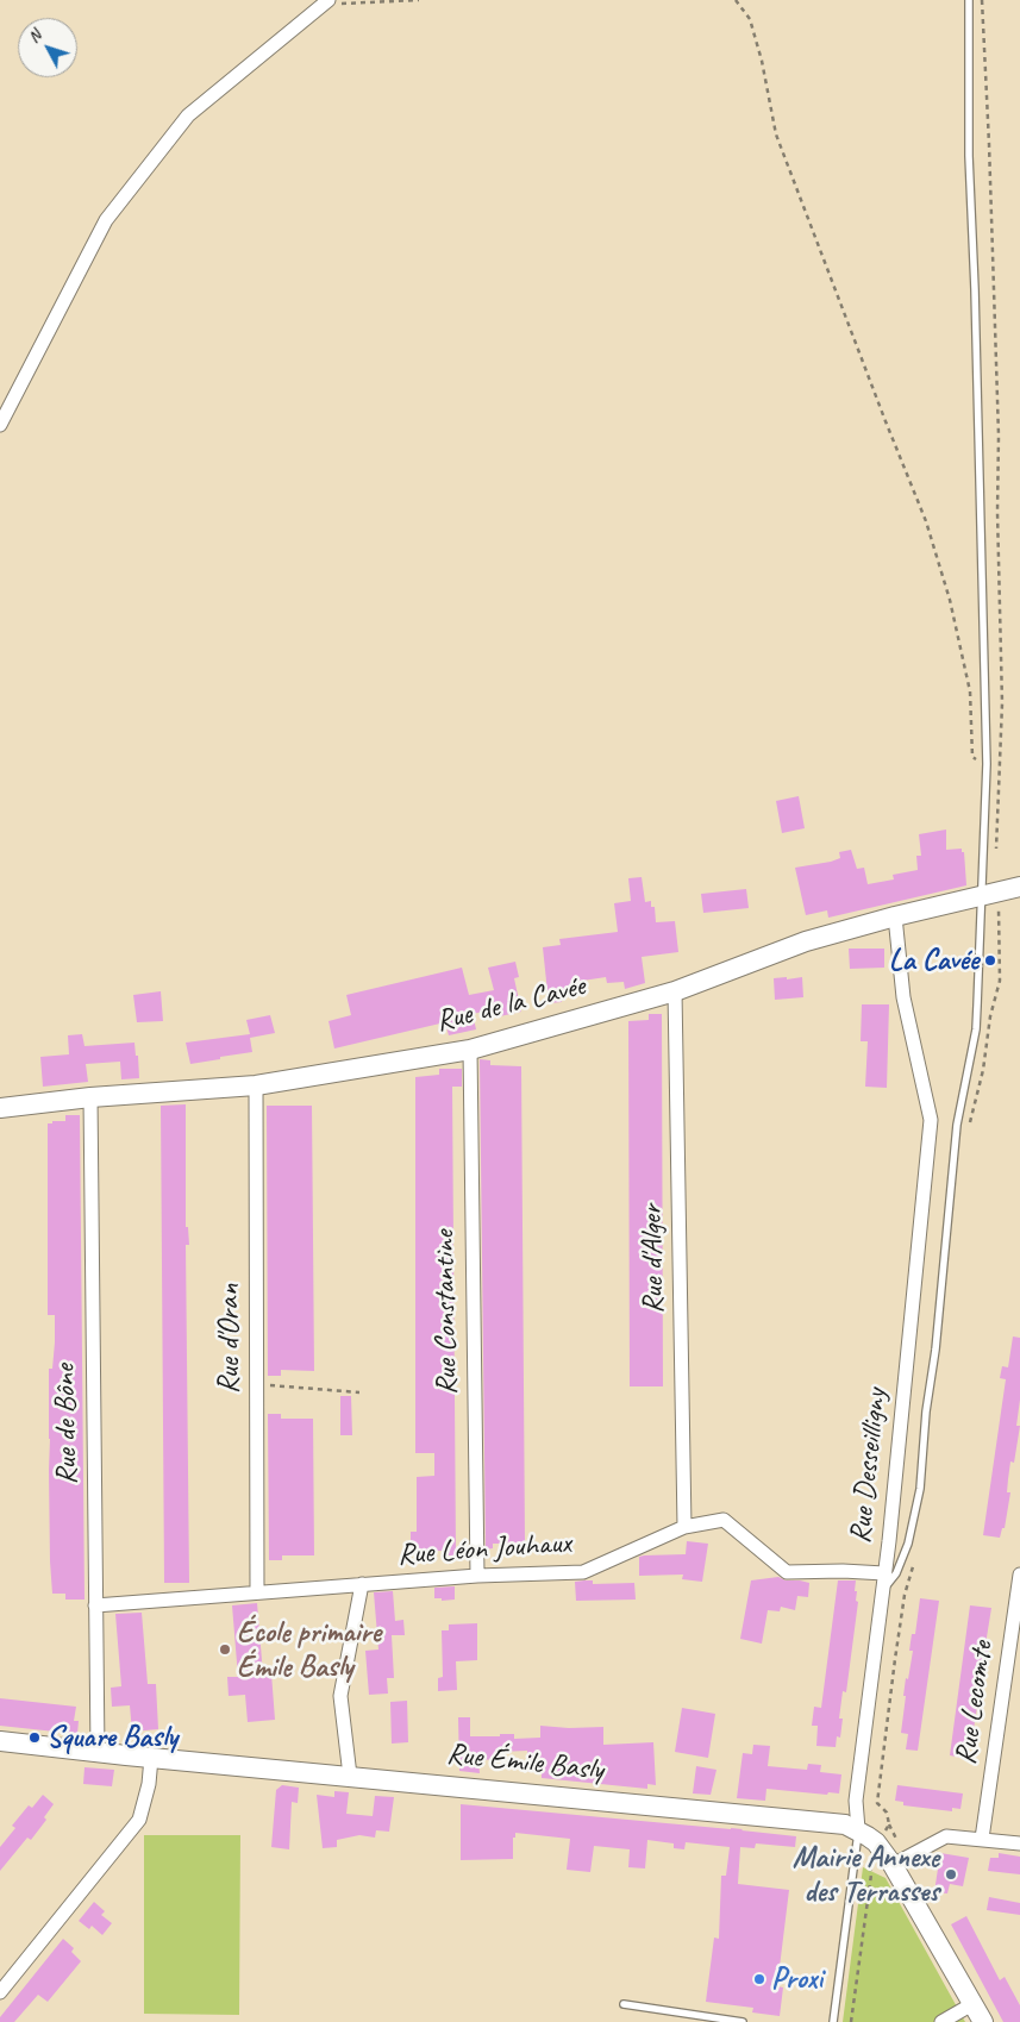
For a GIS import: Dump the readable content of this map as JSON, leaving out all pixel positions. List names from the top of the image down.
{
  "streets": {
    "street": [
      "Rue de la Cavée",
      "Rue d'Alger",
      "Rue Constantine",
      "Rue d'Oran",
      "Rue de Bône",
      "Rue Desseilligny",
      "Rue Léon Jouhaux",
      "Rue Lecomte",
      "Rue Émile Basly"
    ]
  },
  "crossings": [
    ["Rue de la Cavée", "Rue d'Alger"],
    ["Rue de la Cavée", "Rue Constantine"],
    ["Rue de la Cavée", "Rue d'Oran"],
    ["Rue de la Cavée", "Rue de Bône"],
    ["Rue de la Cavée", "Rue Desseilligny"],
    ["Rue d'Alger", "Rue Léon Jouhaux"],
    ["Rue Constantine", "Rue Léon Jouhaux"],
    ["Rue d'Oran", "Rue Léon Jouhaux"],
    ["Rue de Bône", "Rue Léon Jouhaux"],
    ["Rue de Bône", "Rue Émile Basly"],
    ["Rue Desseilligny", "Rue Léon Jouhaux"],
    ["Rue Desseilligny", "Rue Émile Basly"]
  ],
  "places": [
    "La Cavée",
    "École primaire Émile Basly",
    "Square Basly",
    "Mairie Annexe des Terrasses",
    "Proxi"
  ],
  "north": "top left"
}
